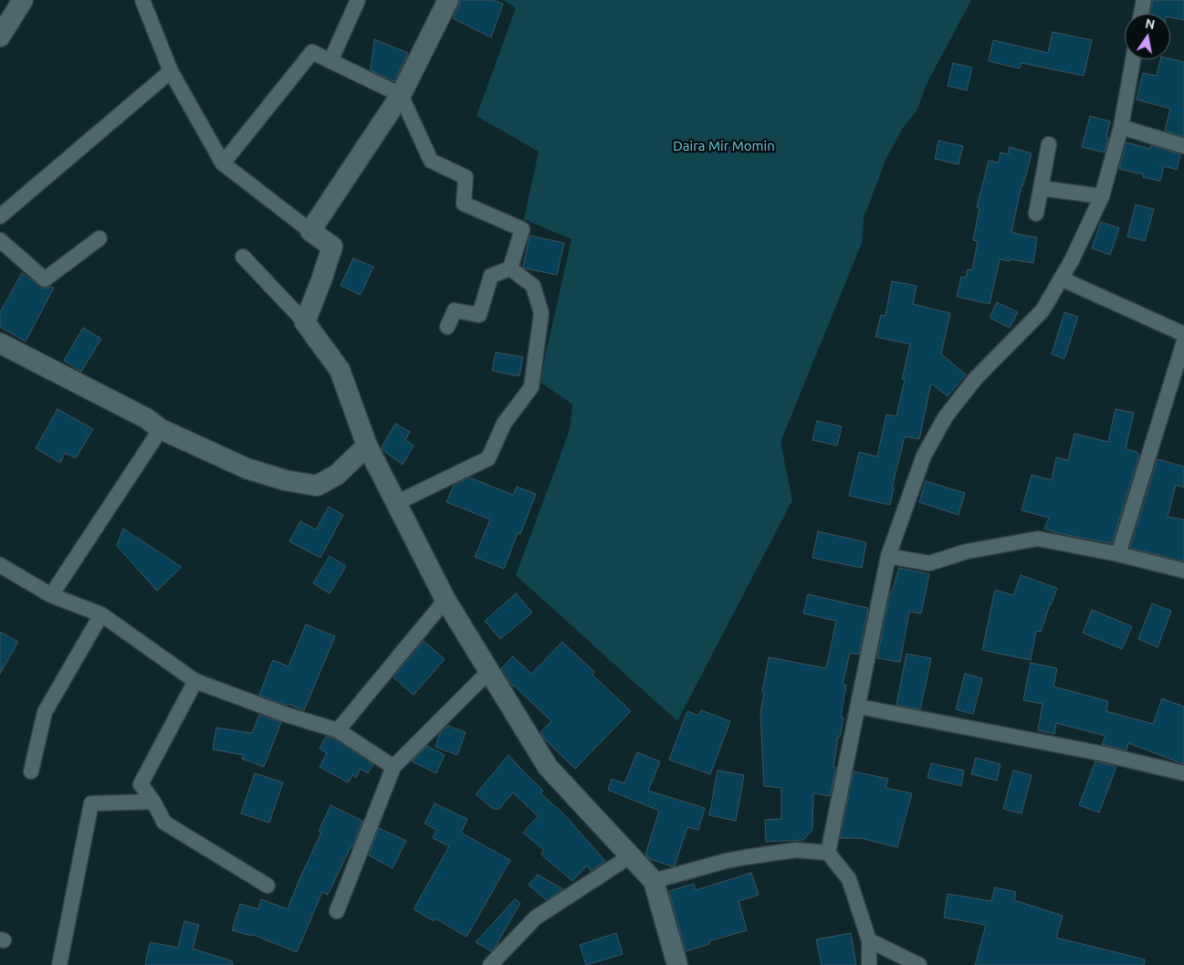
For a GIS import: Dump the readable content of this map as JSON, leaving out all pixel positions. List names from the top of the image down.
{
  "parks": ["Daira Mir Momin"],
  "north": "top"
}
